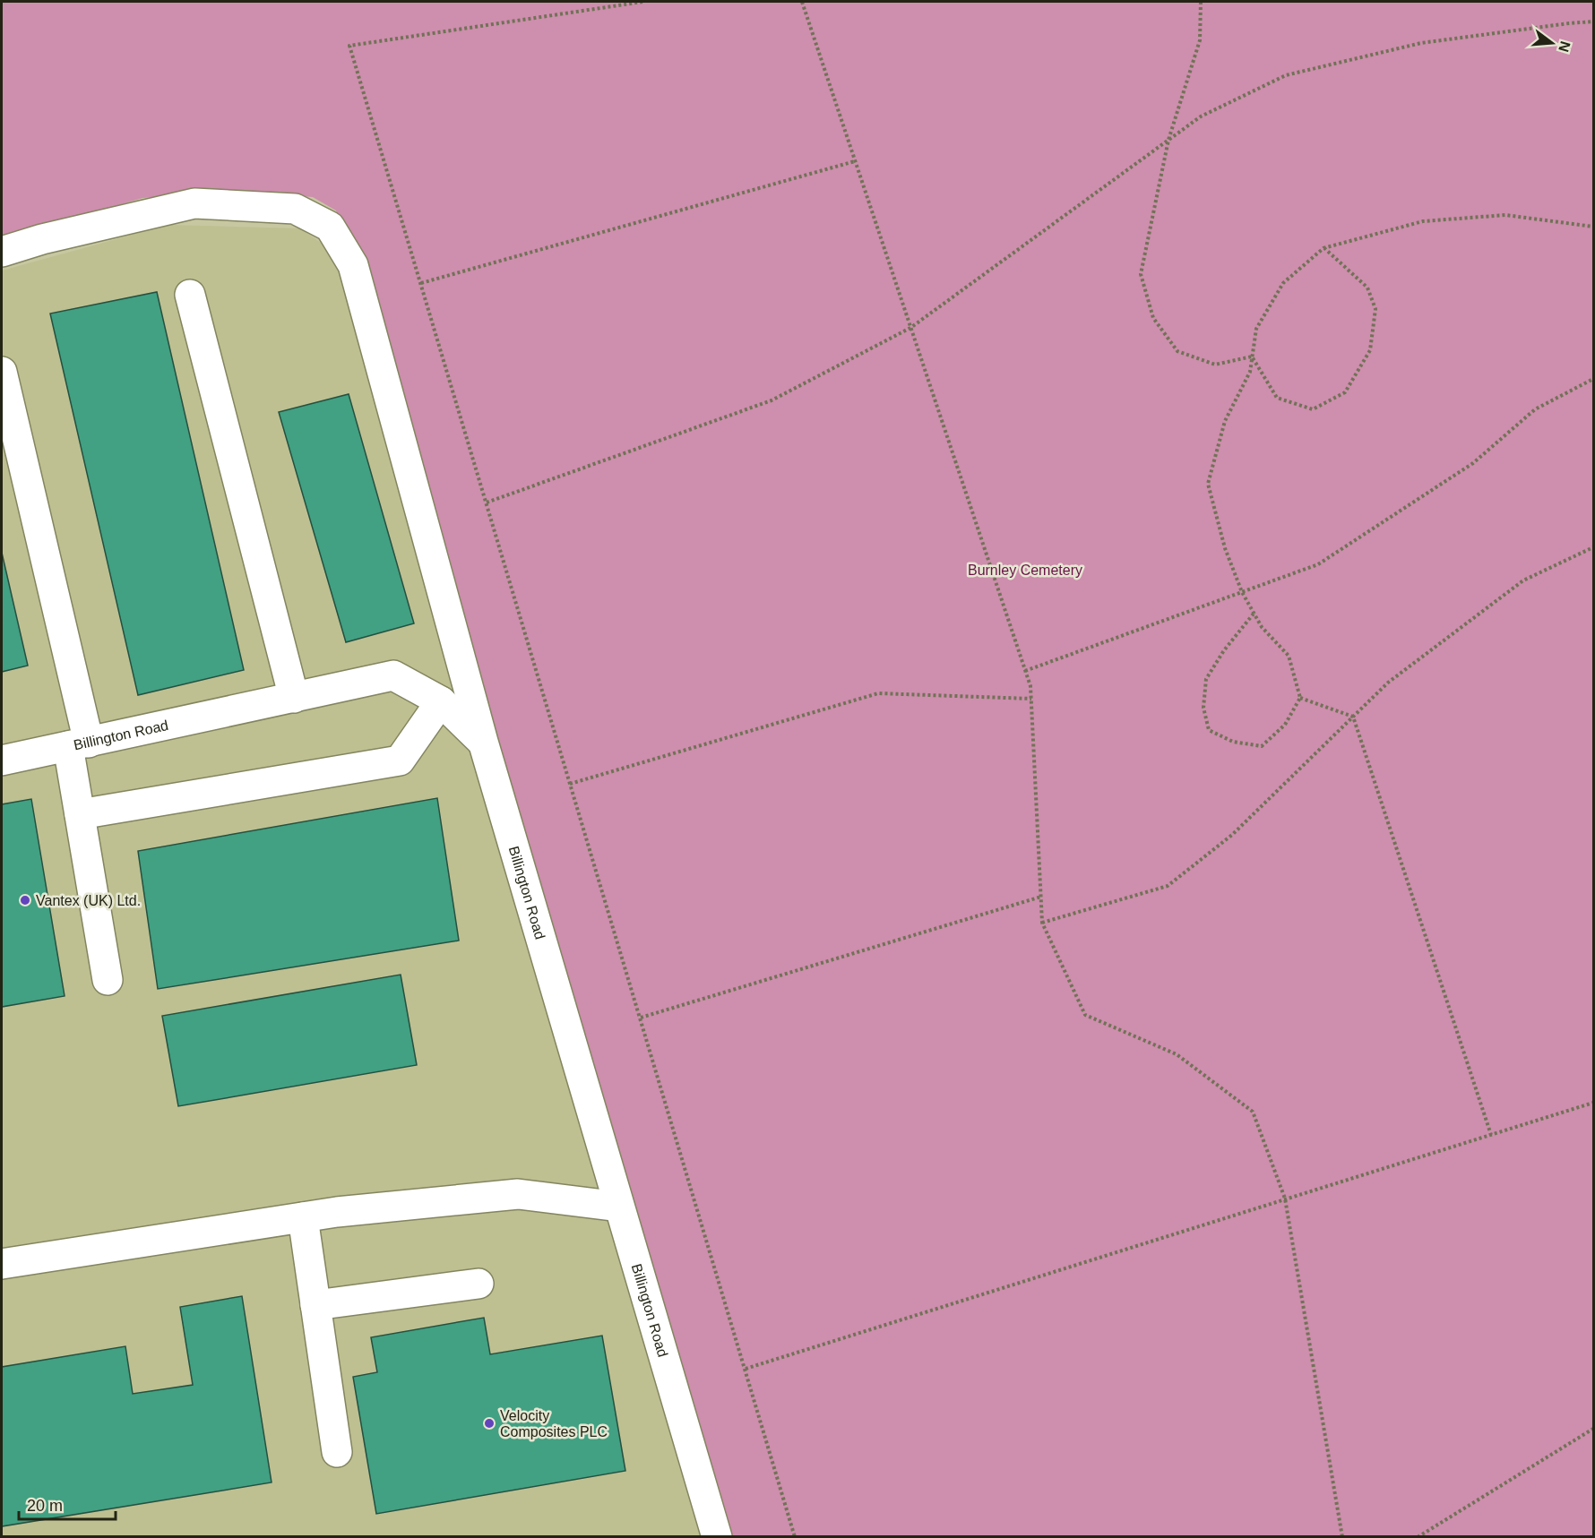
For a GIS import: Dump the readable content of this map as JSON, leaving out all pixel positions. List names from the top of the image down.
{
  "streets": {
    "street": ["Billington Road"]
  },
  "parks": ["Burnley Cemetery"],
  "places": ["Vantex (UK) Ltd.", "Velocity Composites PLC"],
  "scale_bar": "20 m",
  "north": "right"
}
